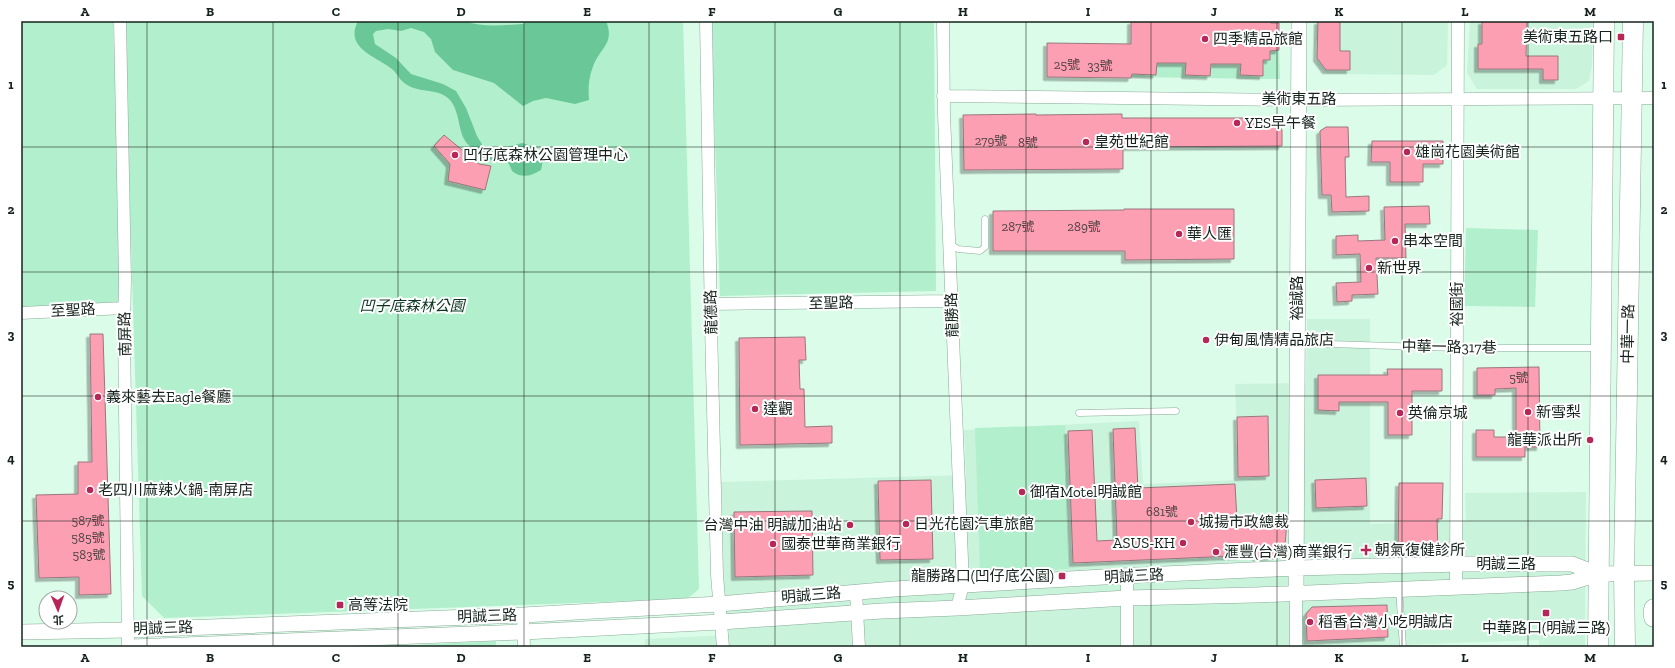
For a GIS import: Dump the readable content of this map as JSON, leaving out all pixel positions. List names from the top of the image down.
{
  "streets": {
    "main road": ["中華一路"],
    "street": [
      "美術東五路",
      "裕誠路",
      "至聖路",
      "裕國街",
      "龍德路",
      "龍勝路",
      "南屏路",
      "明誠三路"
    ],
    "lane": ["中華一路317巷"]
  },
  "crossings": [
    ["美術東五路", "裕誠路"],
    ["美術東五路", "裕國街"],
    ["美術東五路", "龍勝路"],
    ["美術東五路", "中華一路"],
    ["裕誠路", "中華一路317巷"],
    ["裕誠路", "明誠三路"],
    ["至聖路", "龍德路"],
    ["至聖路", "龍勝路"],
    ["至聖路", "南屏路"],
    ["裕國街", "中華一路317巷"],
    ["裕國街", "明誠三路"],
    ["龍德路", "明誠三路"],
    ["龍勝路", "明誠三路"],
    ["南屏路", "明誠三路"],
    ["中華一路", "中華一路317巷"],
    ["中華一路", "明誠三路"]
  ],
  "parks": ["凹子底森林公園"],
  "places": {
    "transit": [
      "美術東五路口",
      "龍勝路口(凹仔底公園)",
      "高等法院",
      "中華路口(明誠三路)"
    ],
    "other": [
      "四季精品旅館",
      "YES早午餐",
      "皇苑世紀館",
      "雄崗花園美術館",
      "凹仔底森林公園管理中心",
      "華人匯",
      "串本空間",
      "新世界",
      "伊甸風情精品旅店",
      "義來藝去Eagle餐廳",
      "達觀",
      "新雪梨",
      "英倫京城",
      "龍華派出所",
      "老四川麻辣火鍋-南屏店",
      "御宿Motel明誠館",
      "城揚市政總裁",
      "日光花園汽車旅館",
      "台灣中油 明誠加油站",
      "ASUS-KH",
      "國泰世華商業銀行",
      "滙豐(台灣)商業銀行",
      "稻香台灣小吃明誠店"
    ],
    "health": ["朝氣復健診所"]
  },
  "house_numbers": [
    "25號",
    "33號",
    "279號",
    "8號",
    "287號",
    "289號",
    "5號",
    "681號",
    "587號",
    "585號",
    "583號"
  ],
  "north": "bottom",
  "grid": {
    "columns": [
      "A",
      "B",
      "C",
      "D",
      "E",
      "F",
      "G",
      "H",
      "I",
      "J",
      "K",
      "L",
      "M"
    ],
    "rows": [
      "1",
      "2",
      "3",
      "4",
      "5"
    ]
  }
}
